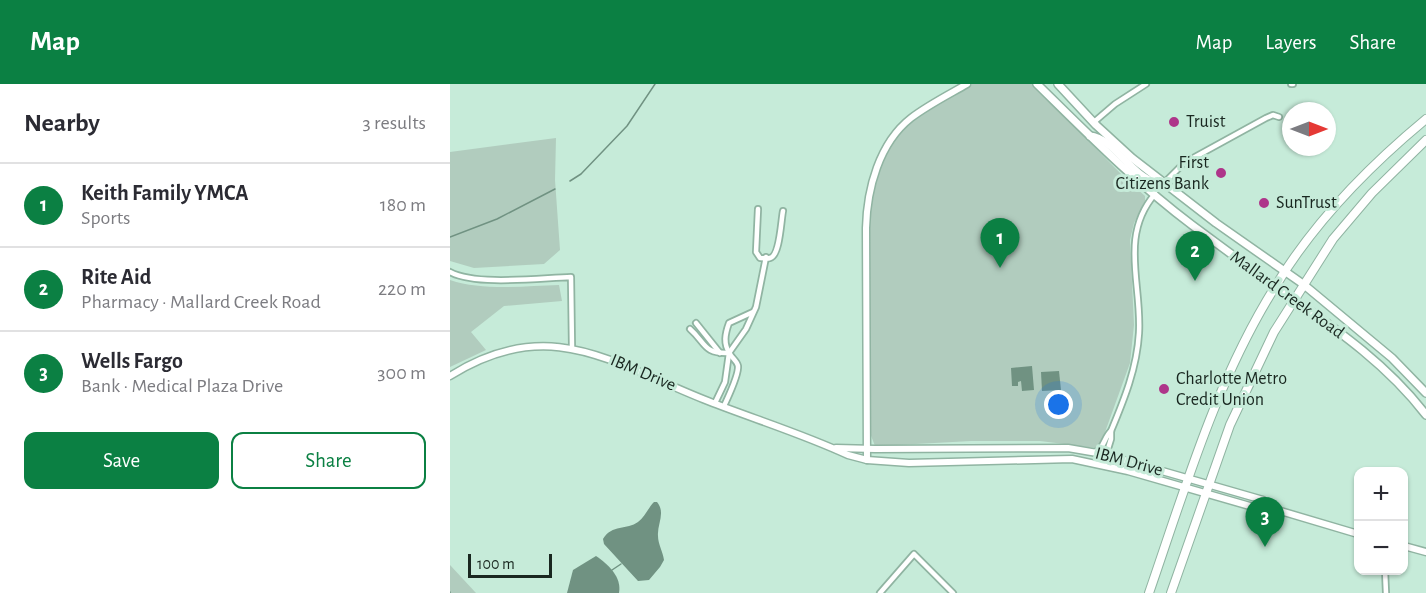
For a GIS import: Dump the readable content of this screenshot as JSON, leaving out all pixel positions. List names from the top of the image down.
{
  "streets": {
    "main road": ["Mallard Creek Road"],
    "street": ["IBM Drive"]
  },
  "places": [
    "Truist",
    "First Citizens Bank",
    "SunTrust",
    "Charlotte Metro Credit Union"
  ],
  "scale_bar": "100 m",
  "north": "right",
  "page": {
    "header": "Map",
    "nav": ["Map", "Layers", "Share"],
    "heading": ["Nearby", "3 results"],
    "list": [
      {
        "mark": "1",
        "name": "Keith Family YMCA",
        "note": "Sports",
        "value": "180 m"
      },
      {
        "mark": "2",
        "name": "Rite Aid",
        "note": "Pharmacy · Mallard Creek Road",
        "value": "220 m"
      },
      {
        "mark": "3",
        "name": "Wells Fargo",
        "note": "Bank · Medical Plaza Drive",
        "value": "300 m"
      }
    ],
    "pins": ["1", "2", "3"],
    "buttons": ["Save", "Share"],
    "map_buttons": ["+", "−"],
    "scale": "100 m"
  }
}
